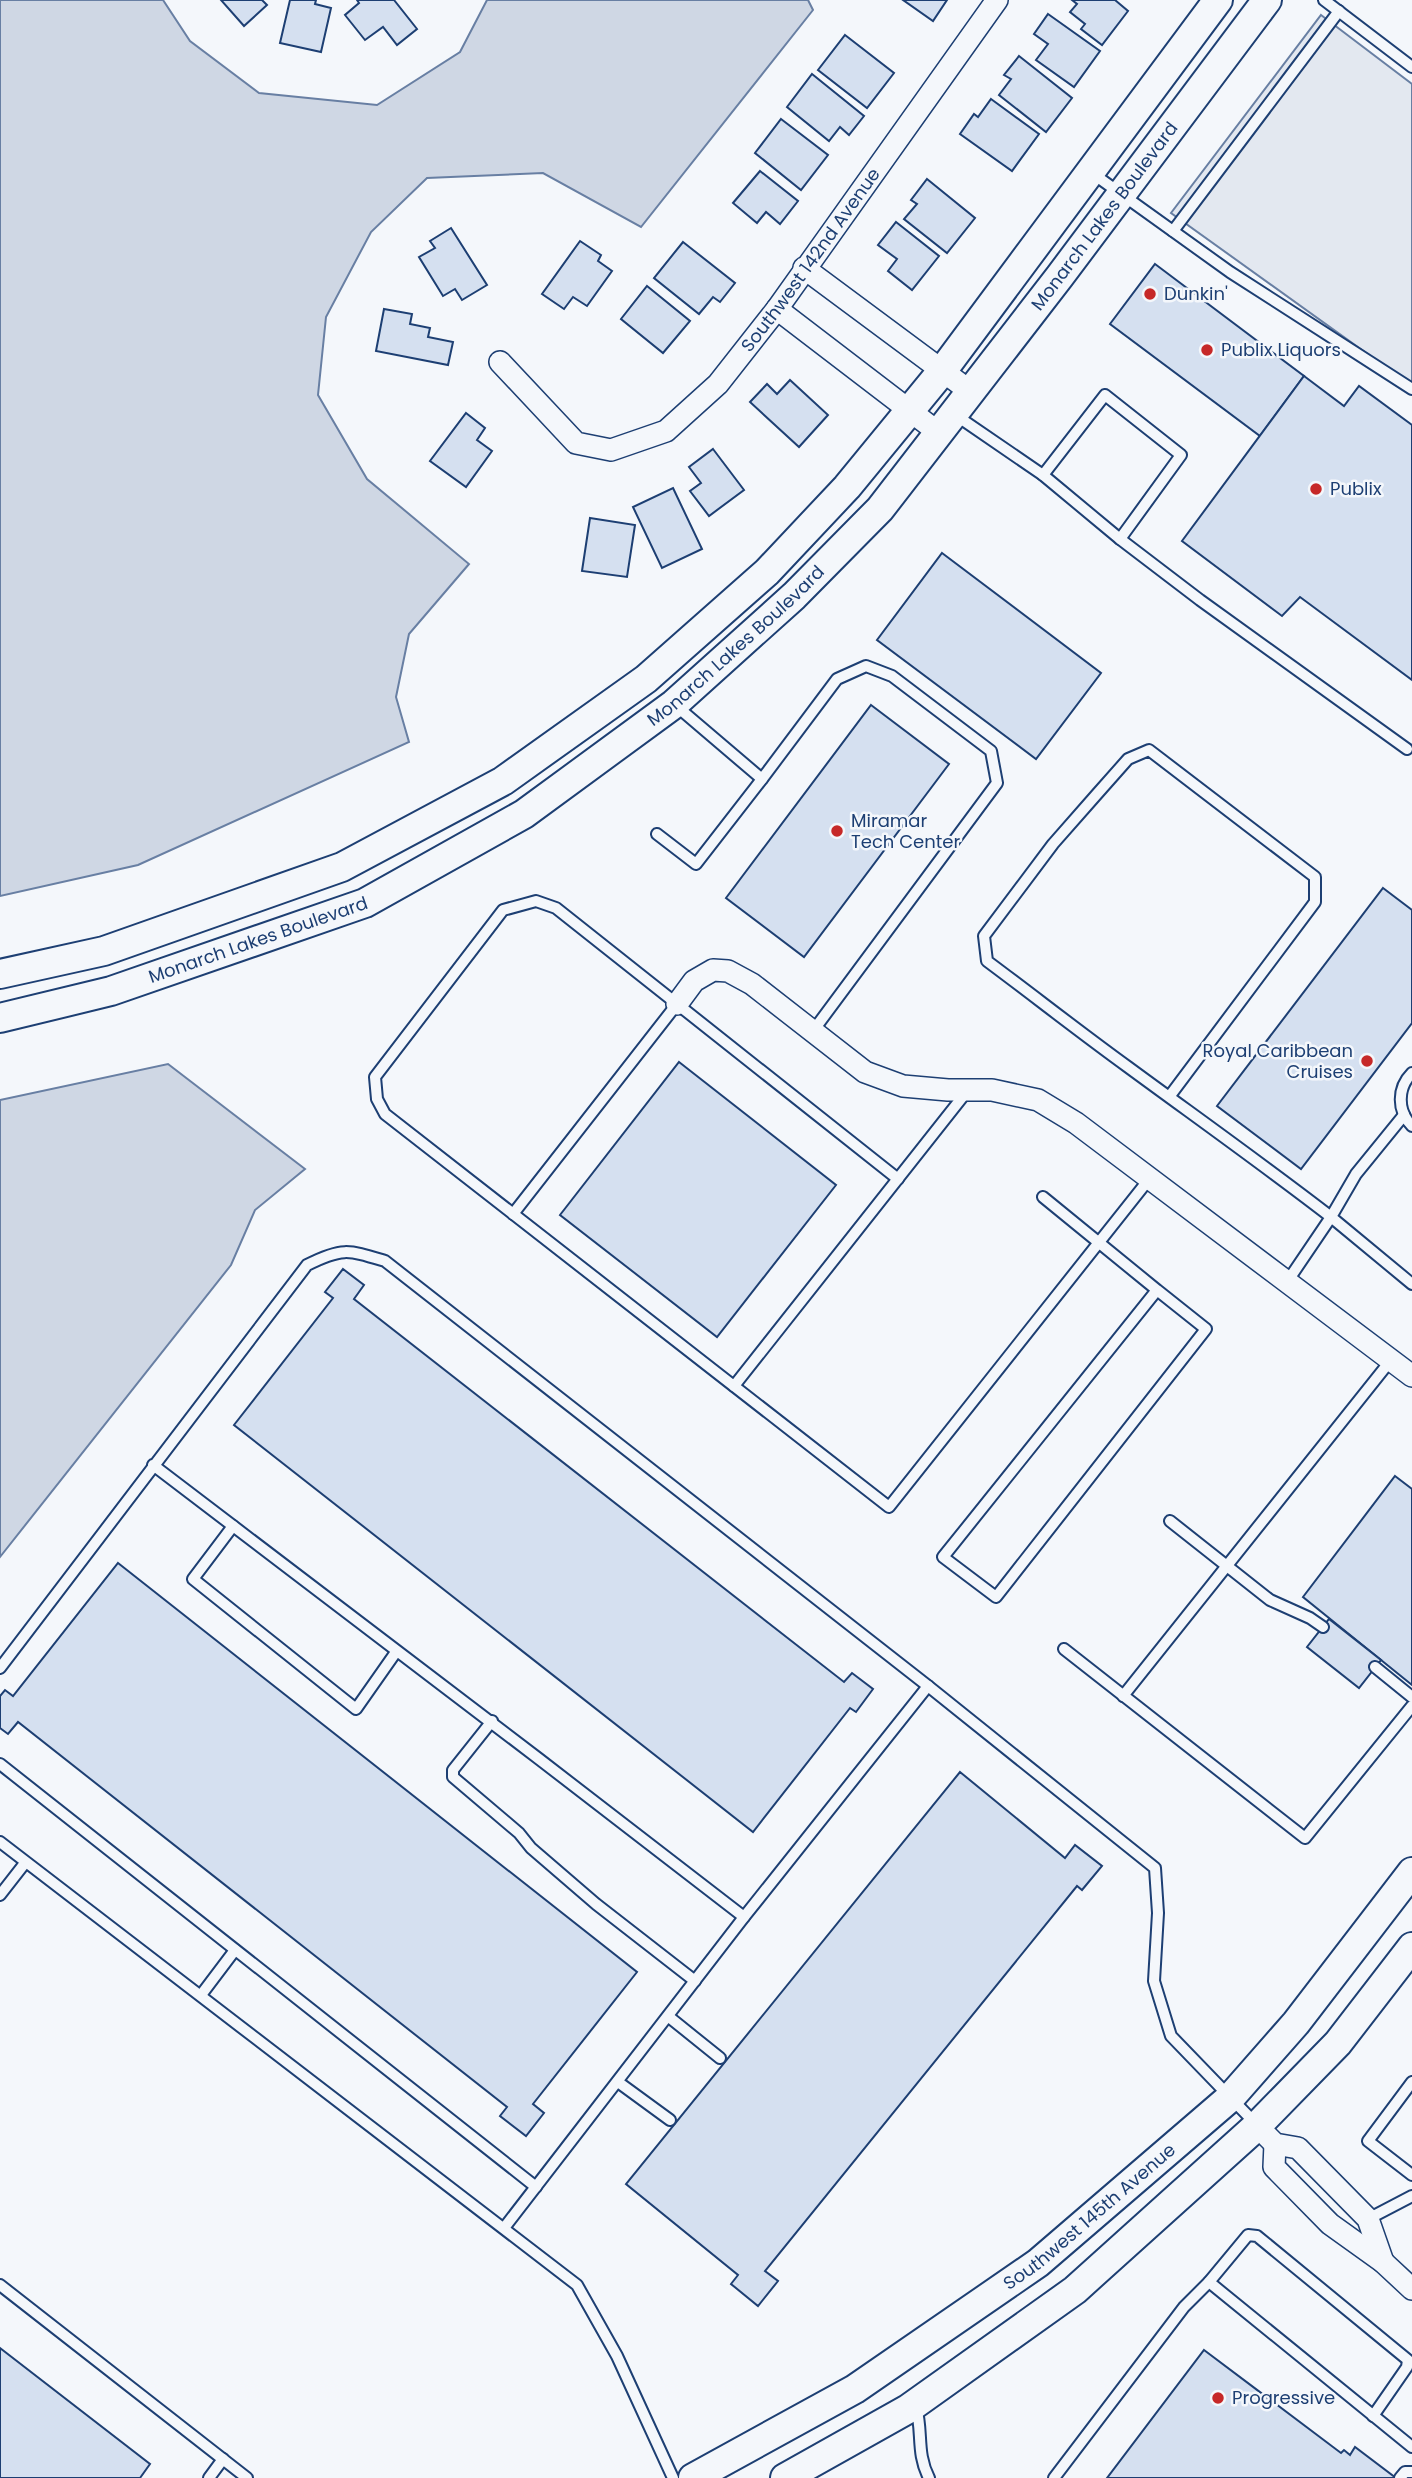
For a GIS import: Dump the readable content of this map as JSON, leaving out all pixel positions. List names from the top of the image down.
{
  "streets": {
    "street": ["Monarch Lakes Boulevard", "Southwest 142nd Avenue", "Southwest 145th Avenue"]
  },
  "places": [
    "Dunkin'",
    "Publix Liquors",
    "Publix",
    "Miramar Tech Center",
    "Royal Caribbean Cruises",
    "Progressive"
  ]
}
